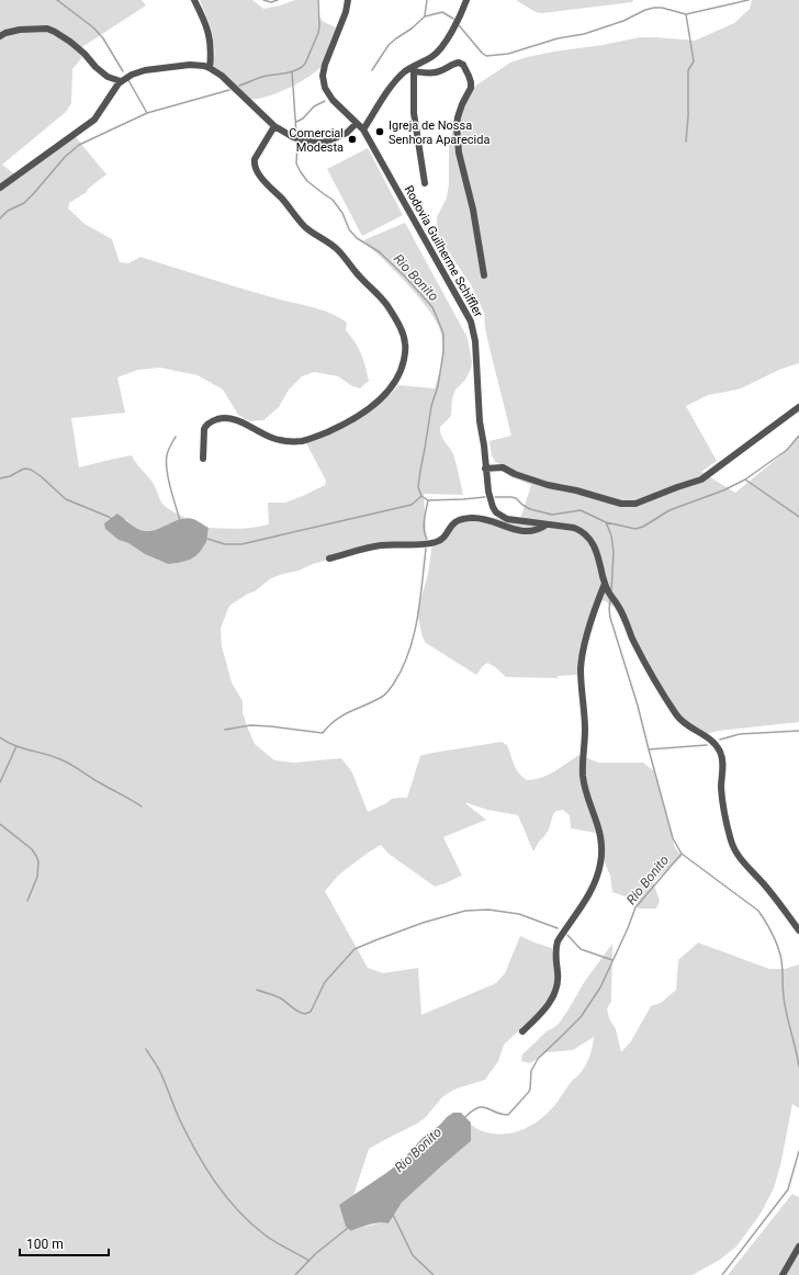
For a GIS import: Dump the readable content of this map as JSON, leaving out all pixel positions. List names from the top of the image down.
{
  "streets": {
    "street": ["Rodovia Guilherme Schiffler"]
  },
  "water": ["Rio Bonito"],
  "places": ["Igreja de Nossa Senhora Aparecida", "Comercial Modesta"],
  "scale_bar": "100 m"
}
